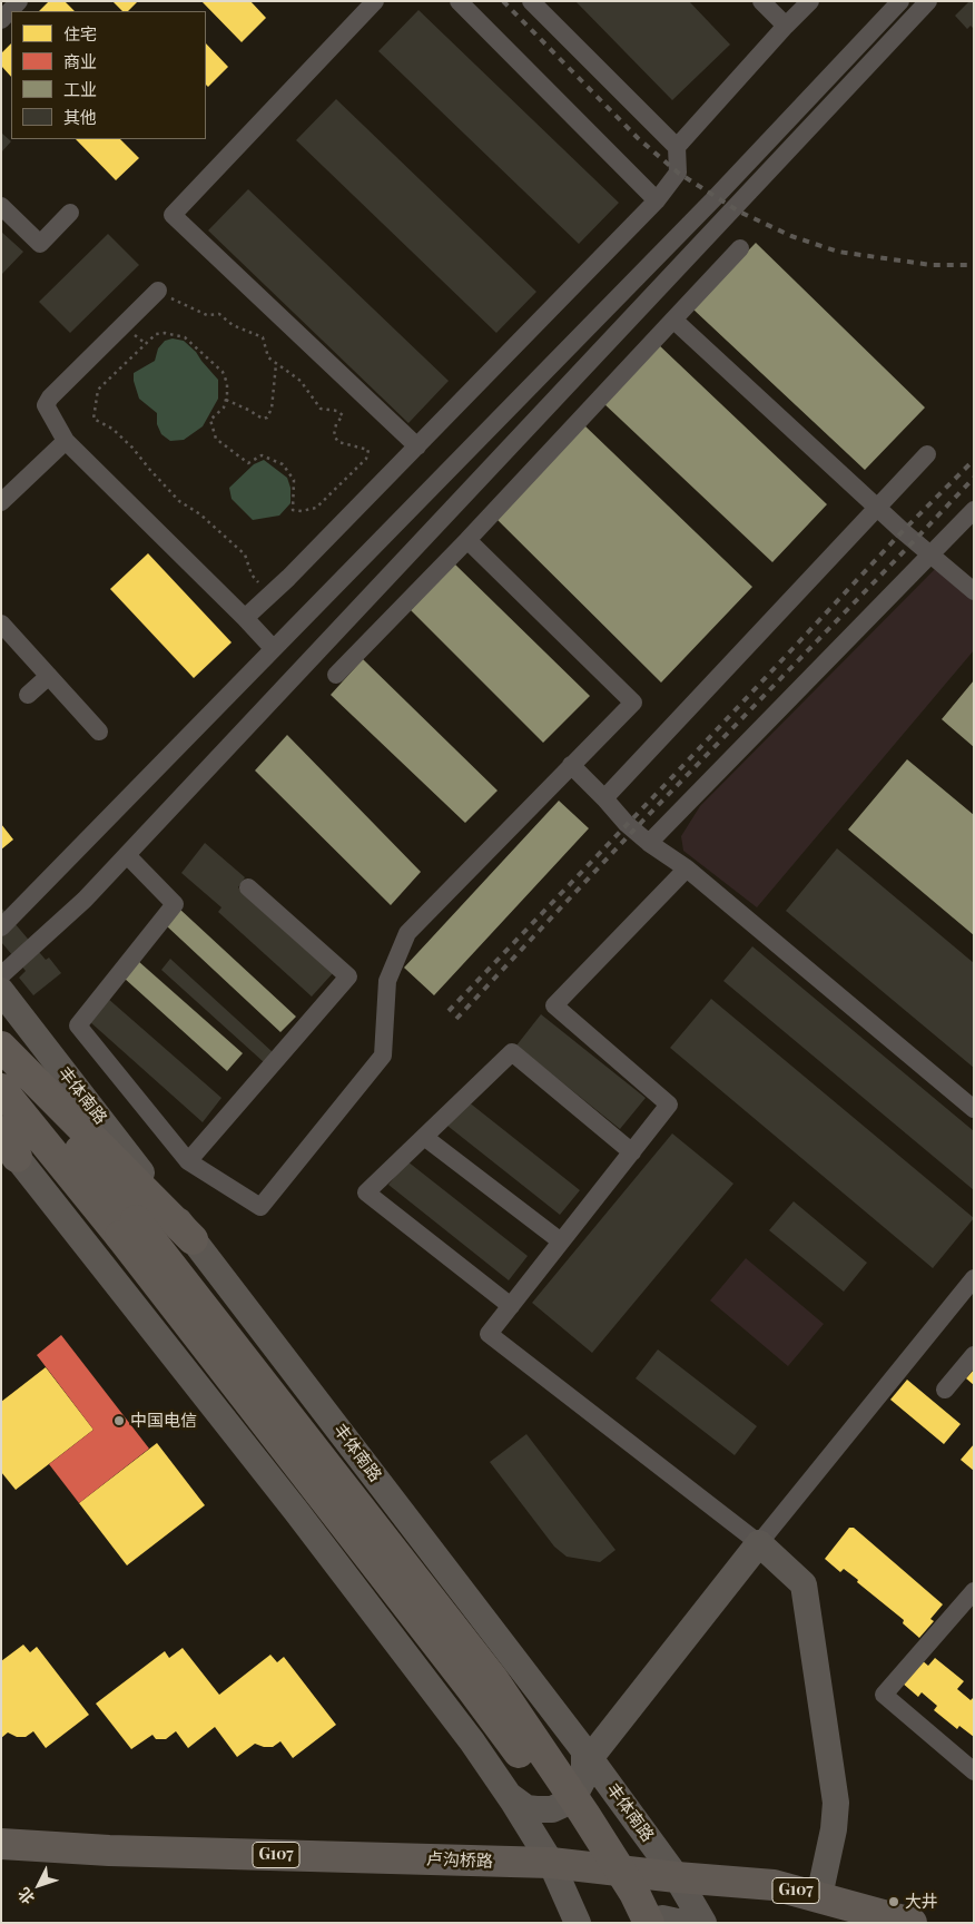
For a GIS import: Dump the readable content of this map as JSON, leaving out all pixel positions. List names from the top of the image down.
{
  "streets": {
    "highway": ["丰体南路", "G107", "卢沟桥路"]
  },
  "crossings": [
    ["丰体南路", "卢沟桥路"]
  ],
  "places": ["中国电信", "大井"],
  "legend": [
    "住宅",
    "商业",
    "工业",
    "其他"
  ],
  "north": "bottom left"
}
